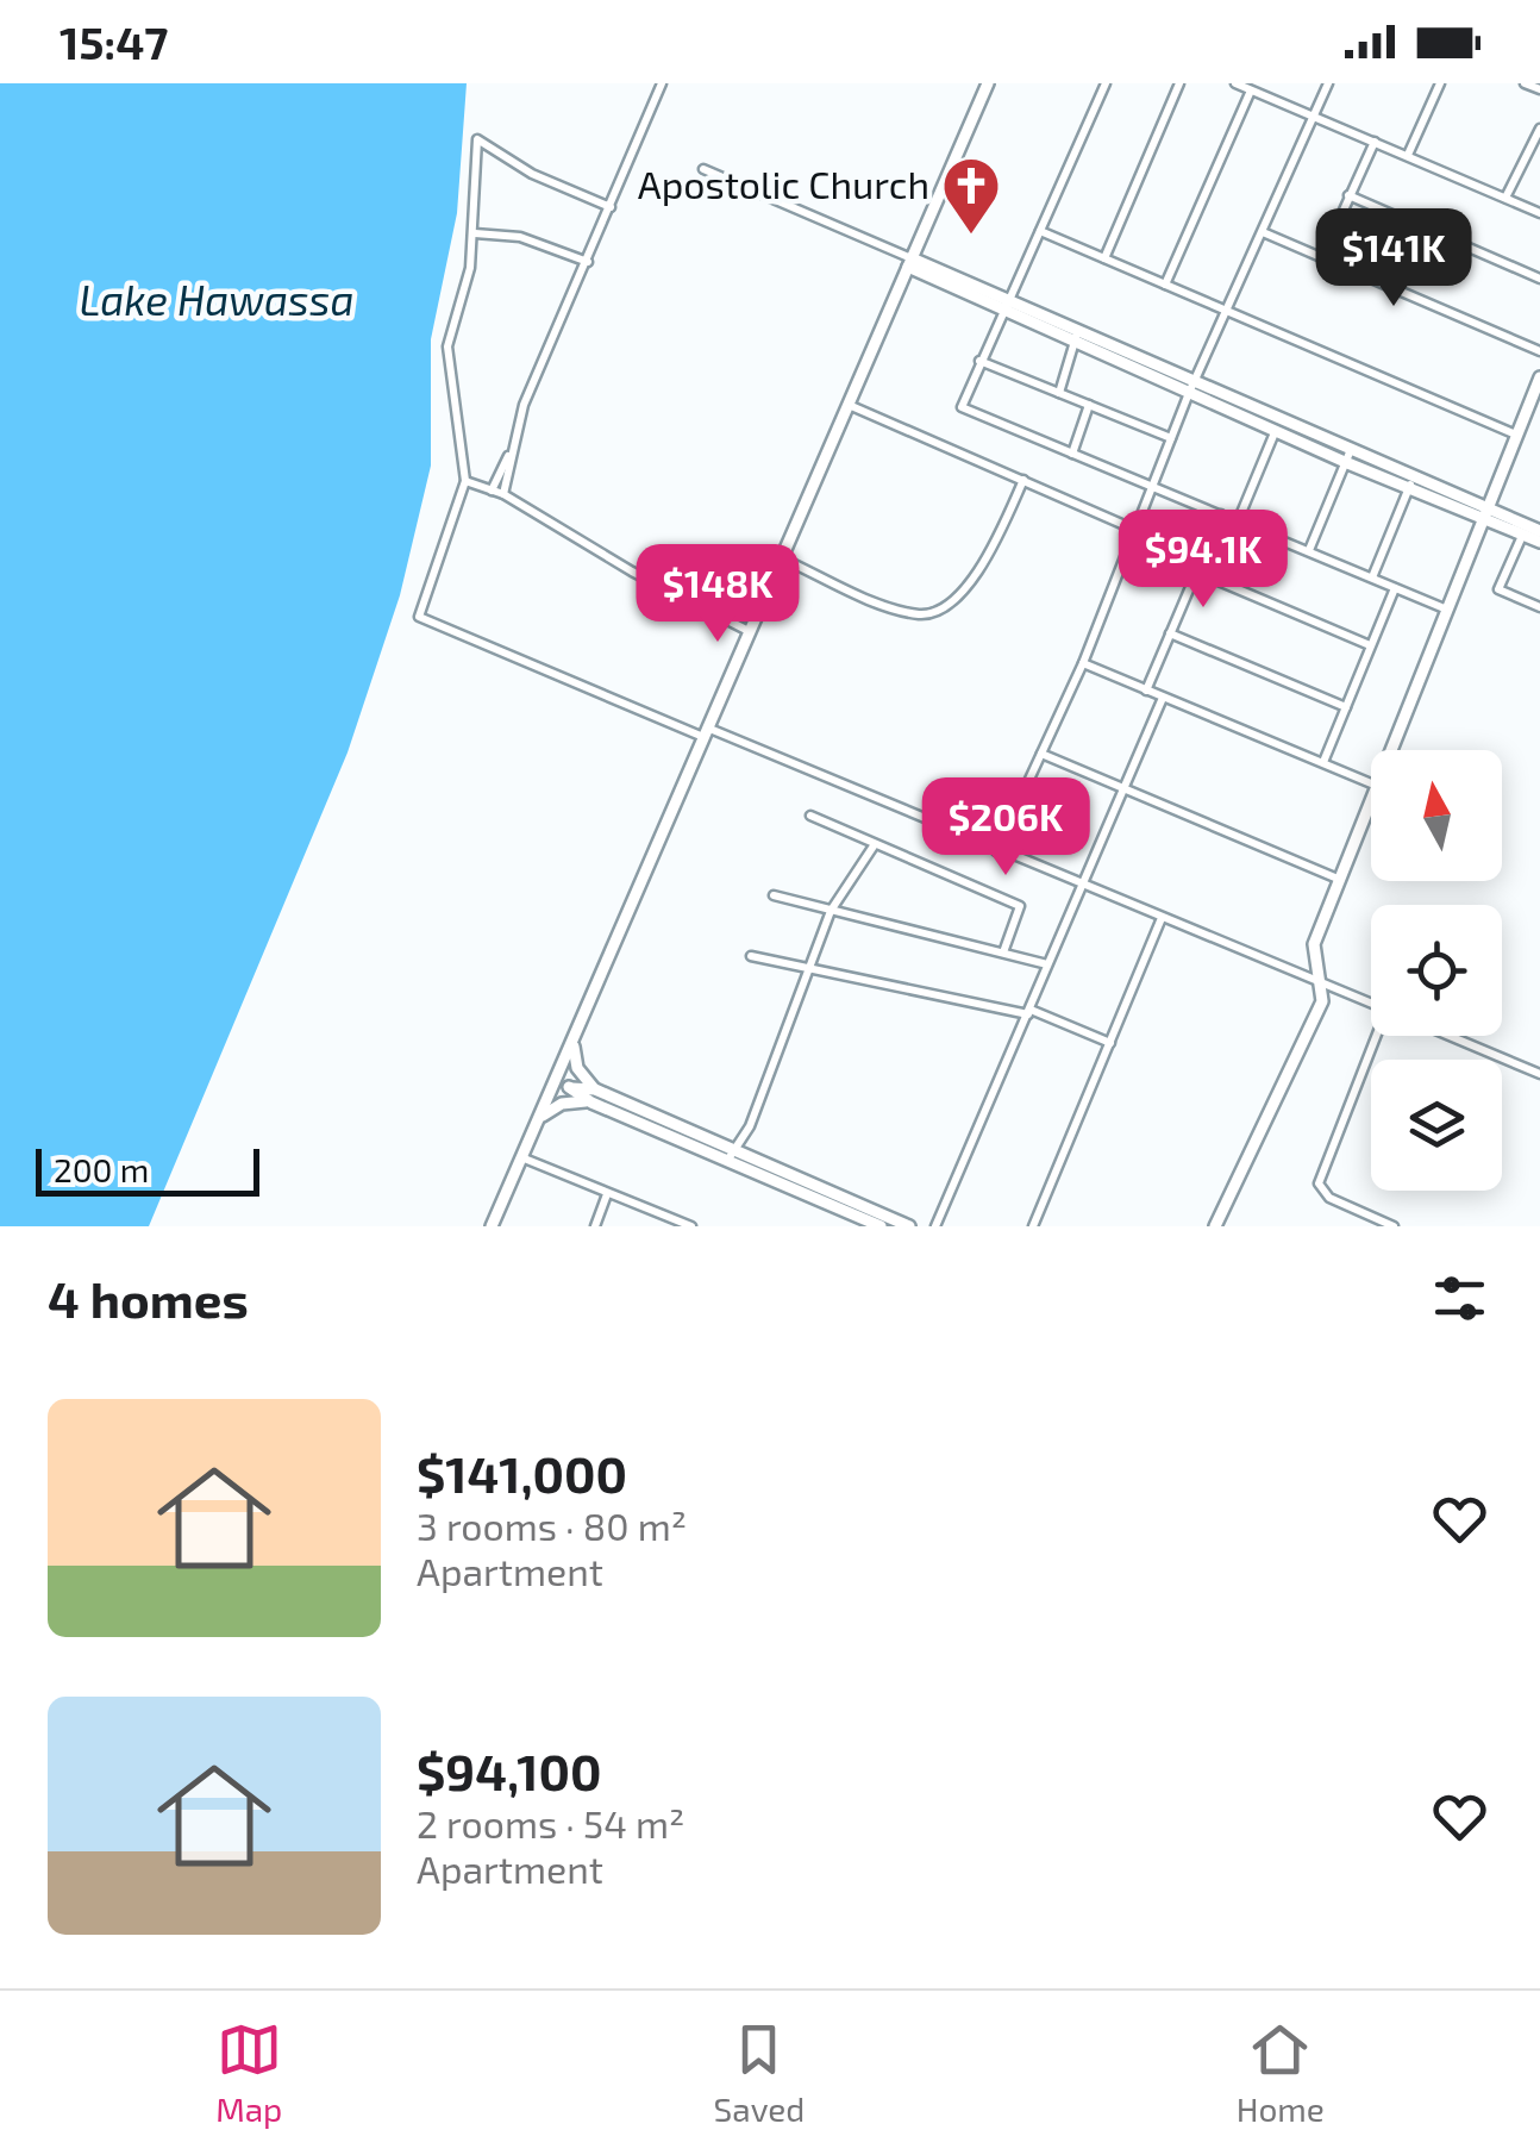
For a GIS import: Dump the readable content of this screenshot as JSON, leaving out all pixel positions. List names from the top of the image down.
{
  "water": ["Lake Hawassa"],
  "places": {
    "church": ["Apostolic Church"]
  },
  "scale_bar": "200 m",
  "north": "top",
  "page": {
    "status": "15:47",
    "price": [
      "$141K",
      "$94.1K",
      "$148K",
      "$206K"
    ],
    "scale": "200 m",
    "heading": "4 homes",
    "list": [
      {
        "name": "$141,000",
        "note": "3 rooms · 80 m² · Apartment"
      },
      {
        "name": "$94,100",
        "note": "2 rooms · 54 m² · Apartment"
      }
    ],
    "tabs": ["Map", "Saved", "Home"]
  }
}
